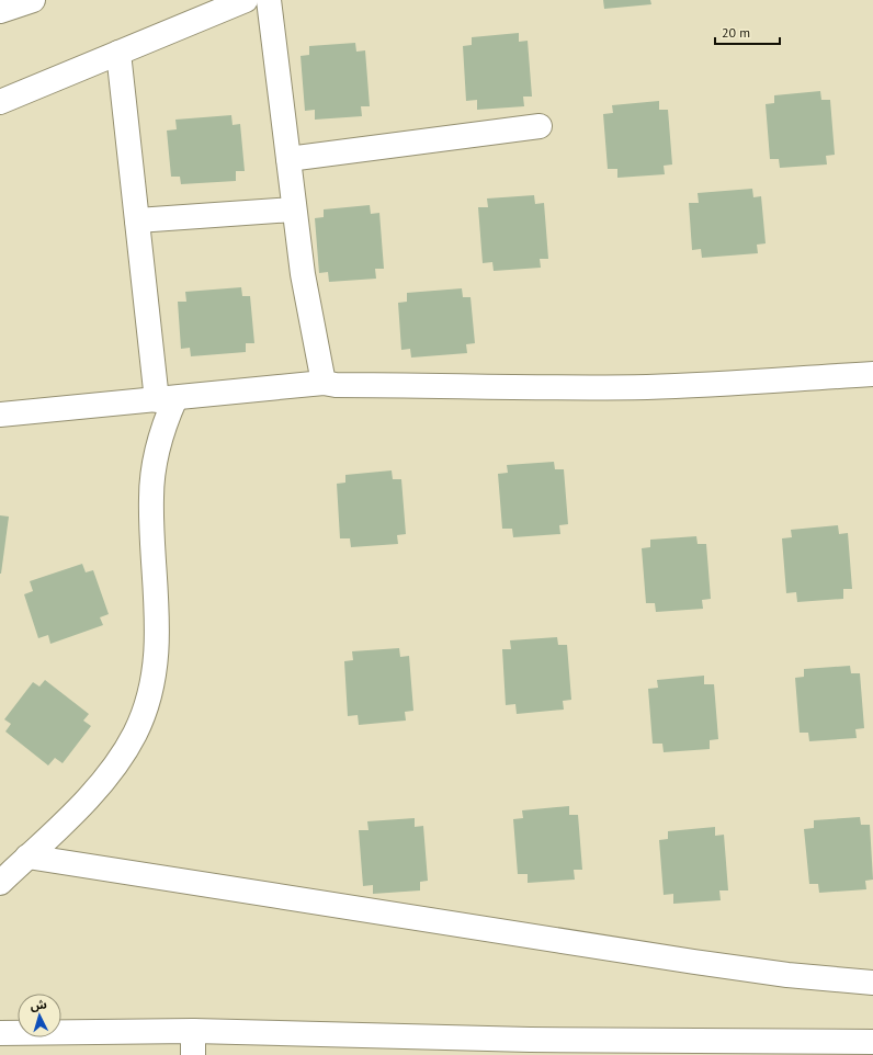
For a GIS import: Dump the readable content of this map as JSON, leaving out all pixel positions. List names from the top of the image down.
{
  "scale_bar": "20 m",
  "north": "top"
}
